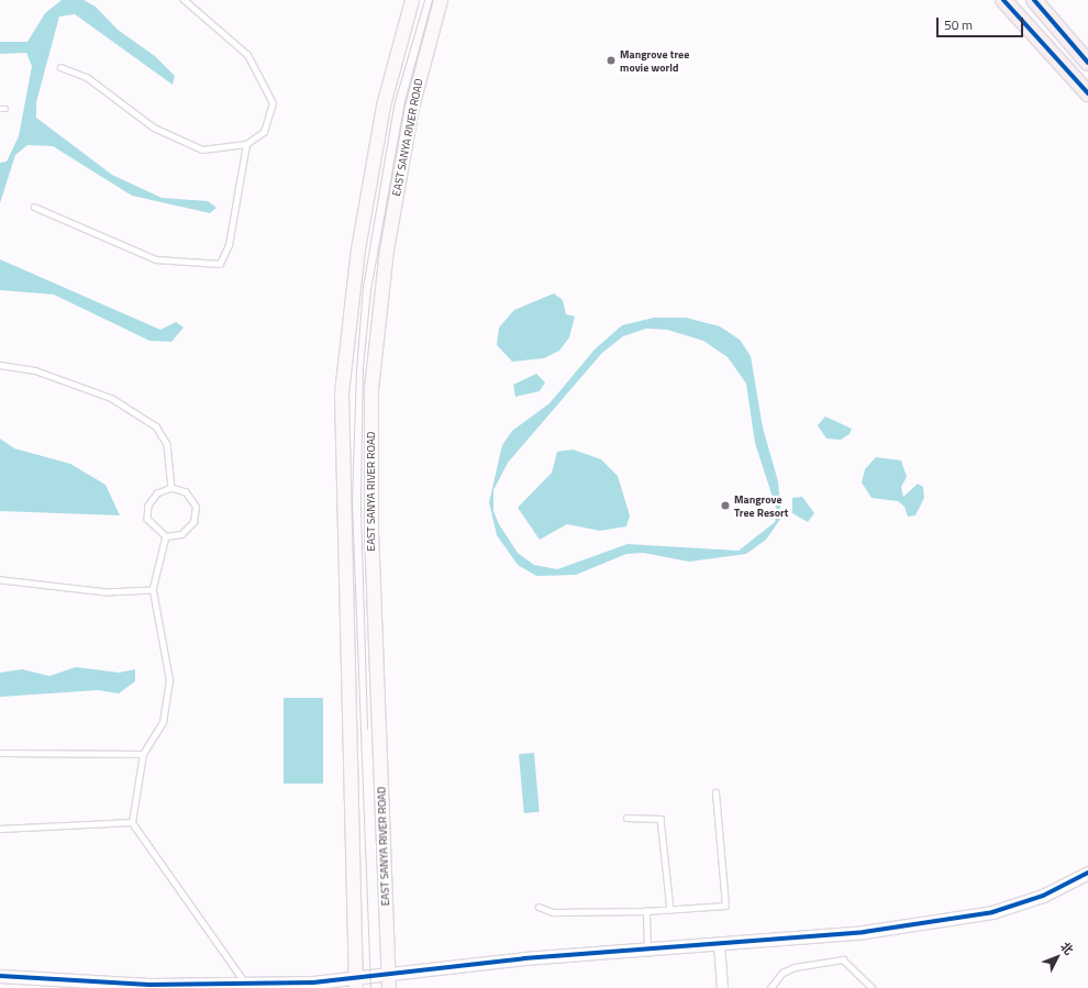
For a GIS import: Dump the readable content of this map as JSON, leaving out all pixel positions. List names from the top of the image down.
{
  "streets": {
    "main road": ["EAST SANYA RIVER ROAD"]
  },
  "places": ["Mangrove tree movie world", "Mangrove Tree Resort"],
  "scale_bar": "50 m",
  "north": "top right"
}
